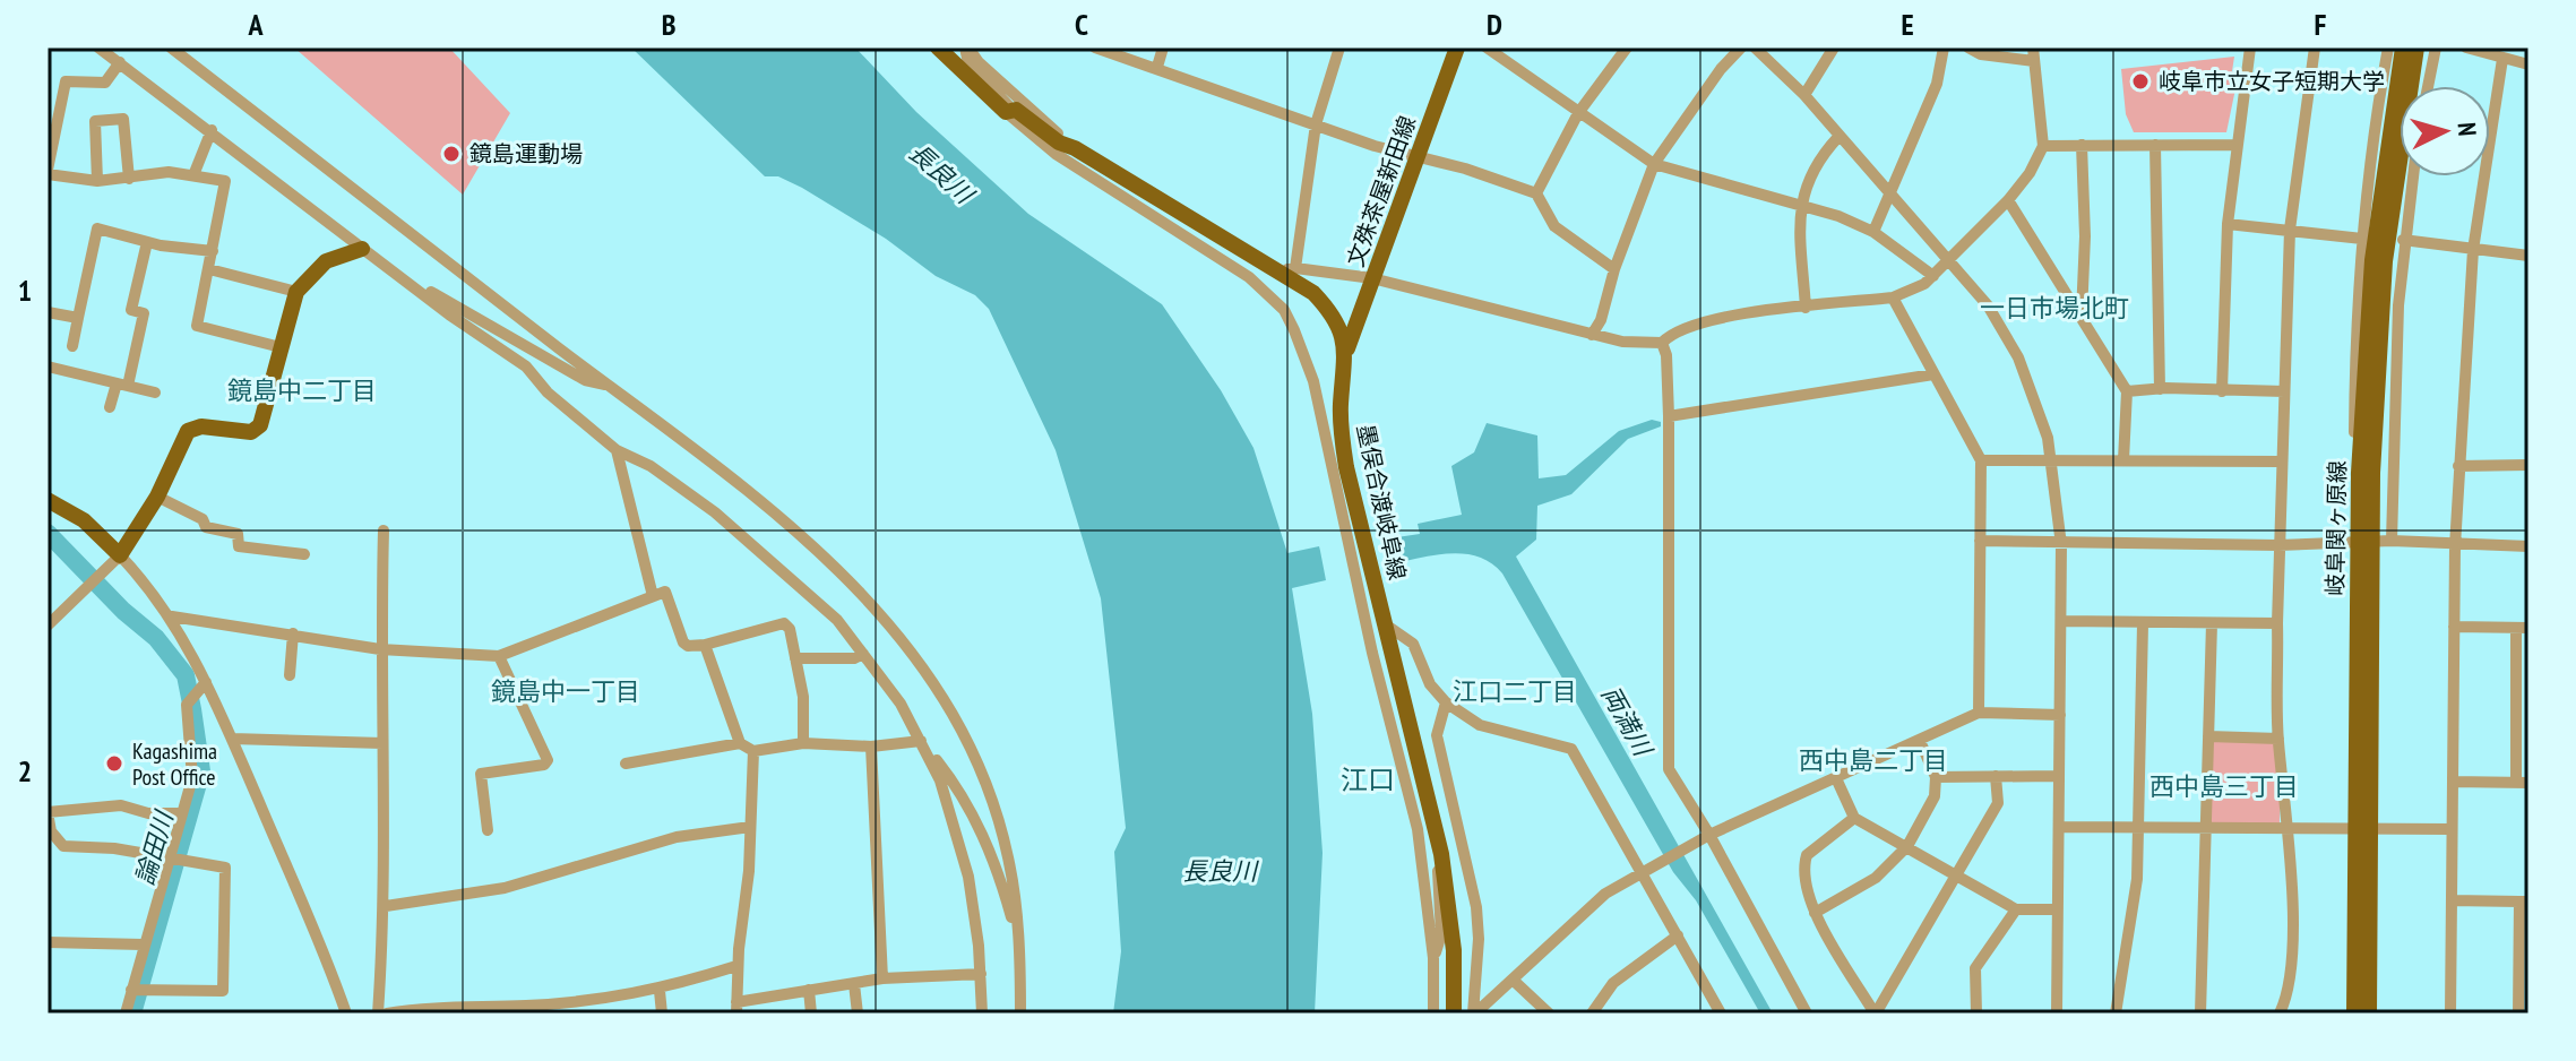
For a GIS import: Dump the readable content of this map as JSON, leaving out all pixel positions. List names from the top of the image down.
{
  "streets": {
    "main road": ["文殊茶屋新田線", "墨俣合渡岐阜線", "岐阜関ヶ原線"]
  },
  "crossings": [
    ["文殊茶屋新田線", "墨俣合渡岐阜線"]
  ],
  "districts": [
    "一日市場北町",
    "鏡島中二丁目",
    "鏡島中一丁目",
    "江口二丁目",
    "西中島二丁目",
    "江口",
    "西中島三丁目"
  ],
  "water": ["長良川", "両満川", "論田川"],
  "places": ["岐阜市立女子短期大学", "鏡島運動場", "Kagashima Post Office"],
  "north": "right",
  "grid": {
    "columns": [
      "A",
      "B",
      "C",
      "D",
      "E",
      "F"
    ],
    "rows": ["1", "2"]
  }
}
